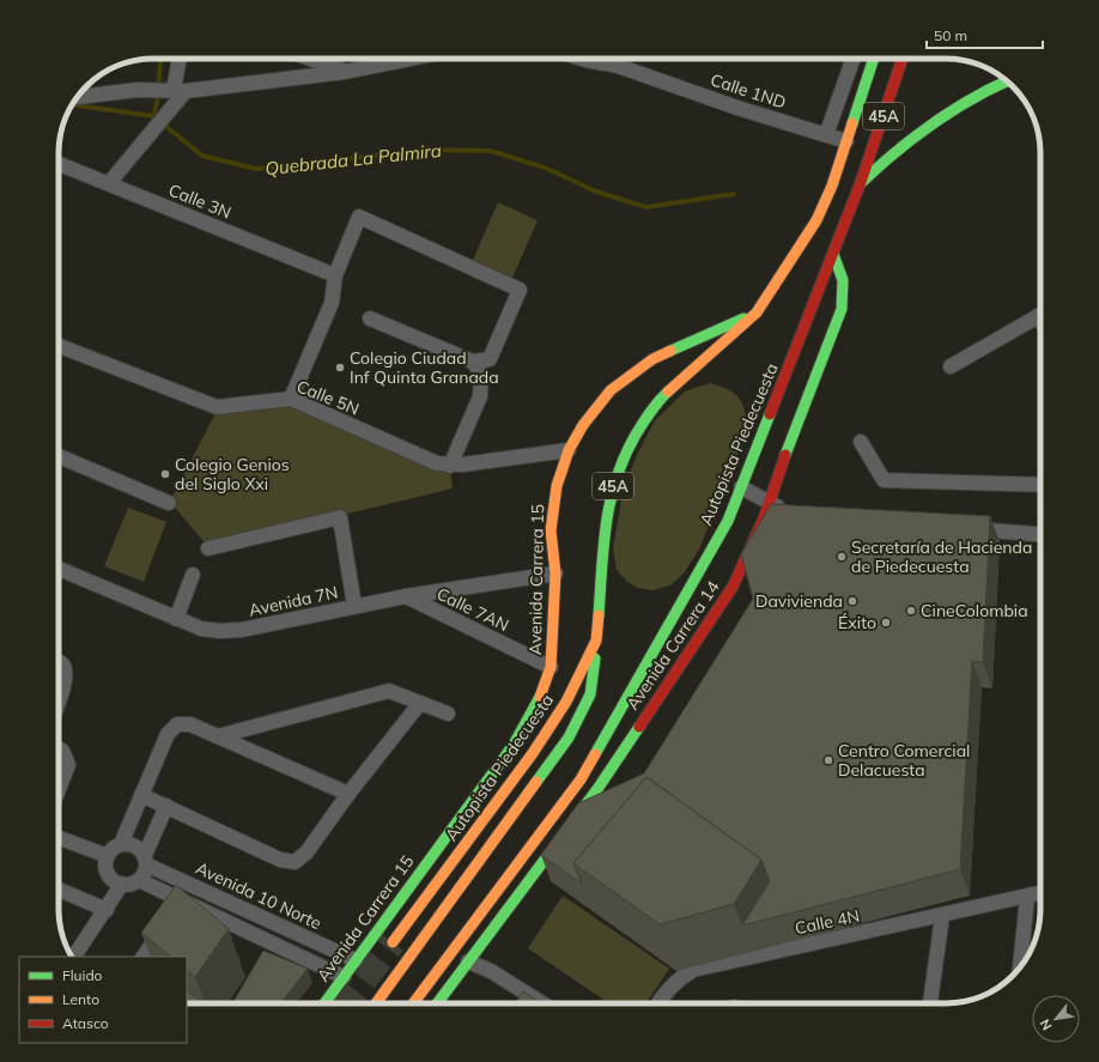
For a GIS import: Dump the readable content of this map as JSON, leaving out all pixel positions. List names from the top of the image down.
{
  "streets": {
    "main road": [
      "45A",
      "Autopista Piedecuesta",
      "Avenida Carrera 15",
      "Avenida Carrera 14"
    ],
    "street": [
      "Calle 1ND",
      "Calle 3N",
      "Calle 5N",
      "Avenida 7N",
      "Calle 7AN",
      "Avenida 10 Norte",
      "Calle 4N"
    ]
  },
  "crossings": [
    ["Calle 1ND", "Autopista Piedecuesta"],
    ["45A", "Autopista Piedecuesta"],
    ["Calle 5N", "Avenida Carrera 15"],
    ["Autopista Piedecuesta", "Avenida Carrera 15"],
    ["Autopista Piedecuesta", "Avenida Carrera 14"],
    ["Avenida Carrera 15", "Avenida 7N"],
    ["Avenida Carrera 15", "Calle 7AN"],
    ["Avenida Carrera 15", "Avenida 10 Norte"],
    ["Avenida 7N", "Calle 7AN"]
  ],
  "water": ["Quebrada La Palmira"],
  "places": [
    "Colegio Ciudad Inf Quinta Granada",
    "Colegio Genios del Siglo Xxi",
    "Secretaría de Hacienda de Piedecuesta",
    "Davivienda",
    "CineColombia",
    "Éxito",
    "Centro Comercial Delacuesta"
  ],
  "legend": ["Fluido", "Lento", "Atasco"],
  "scale_bar": "50 m",
  "north": "bottom left"
}
